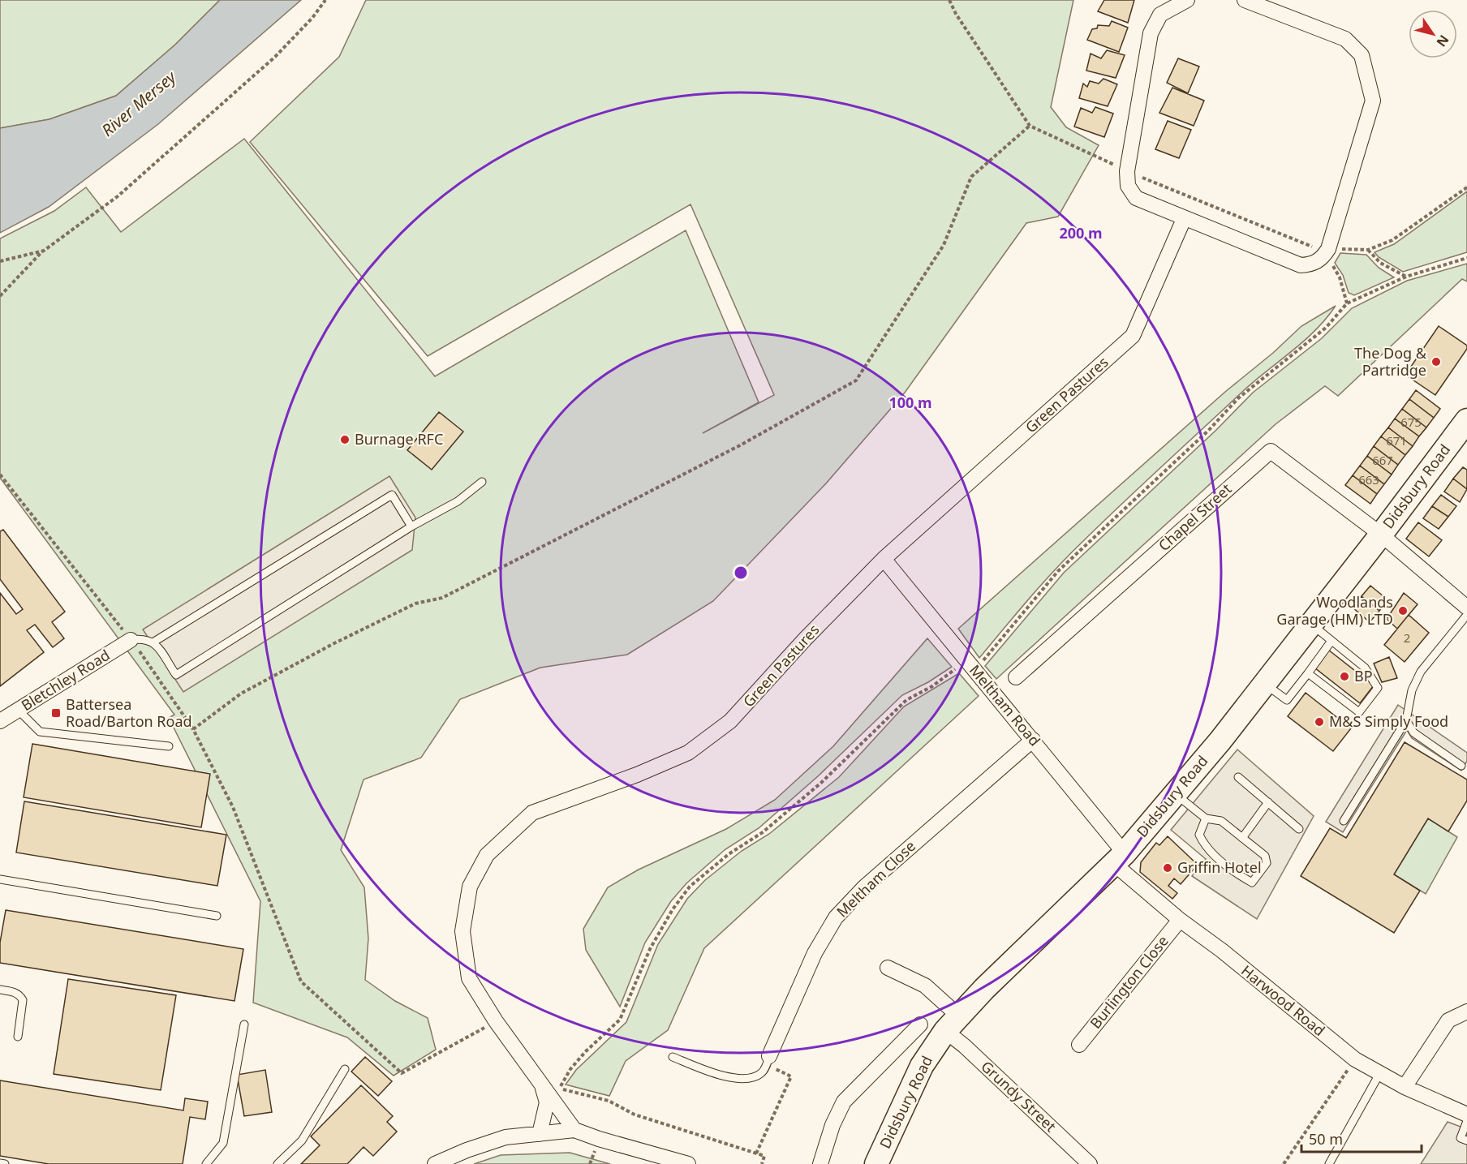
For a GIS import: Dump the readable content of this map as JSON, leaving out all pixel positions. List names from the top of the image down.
{
  "streets": {
    "main road": ["Didsbury Road"],
    "street": [
      "Green Pastures",
      "Chapel Street",
      "Bletchley Road",
      "Meltham Road",
      "Meltham Close",
      "Burlington Close",
      "Harwood Road",
      "Grundy Street"
    ]
  },
  "crossings": [
    ["Green Pastures", "Meltham Road"],
    ["Didsbury Road", "Chapel Street"],
    ["Didsbury Road", "Meltham Road"],
    ["Didsbury Road", "Harwood Road"],
    ["Didsbury Road", "Grundy Street"],
    ["Meltham Road", "Meltham Close"],
    ["Meltham Road", "Harwood Road"],
    ["Burlington Close", "Harwood Road"]
  ],
  "water": ["River Mersey"],
  "places": {
    "other": [
      "The Dog & Partridge",
      "Burnage RFC",
      "Woodlands Garage (HM) LTD",
      "BP",
      "M&S Simply Food",
      "Griffin Hotel"
    ],
    "transit": ["Battersea Road/Barton Road"]
  },
  "house_numbers": [
    "675",
    "671",
    "667",
    "663",
    "2"
  ],
  "scale_bar": "50 m",
  "north": "bottom right",
  "rings": ["200 m", "100 m"]
}
